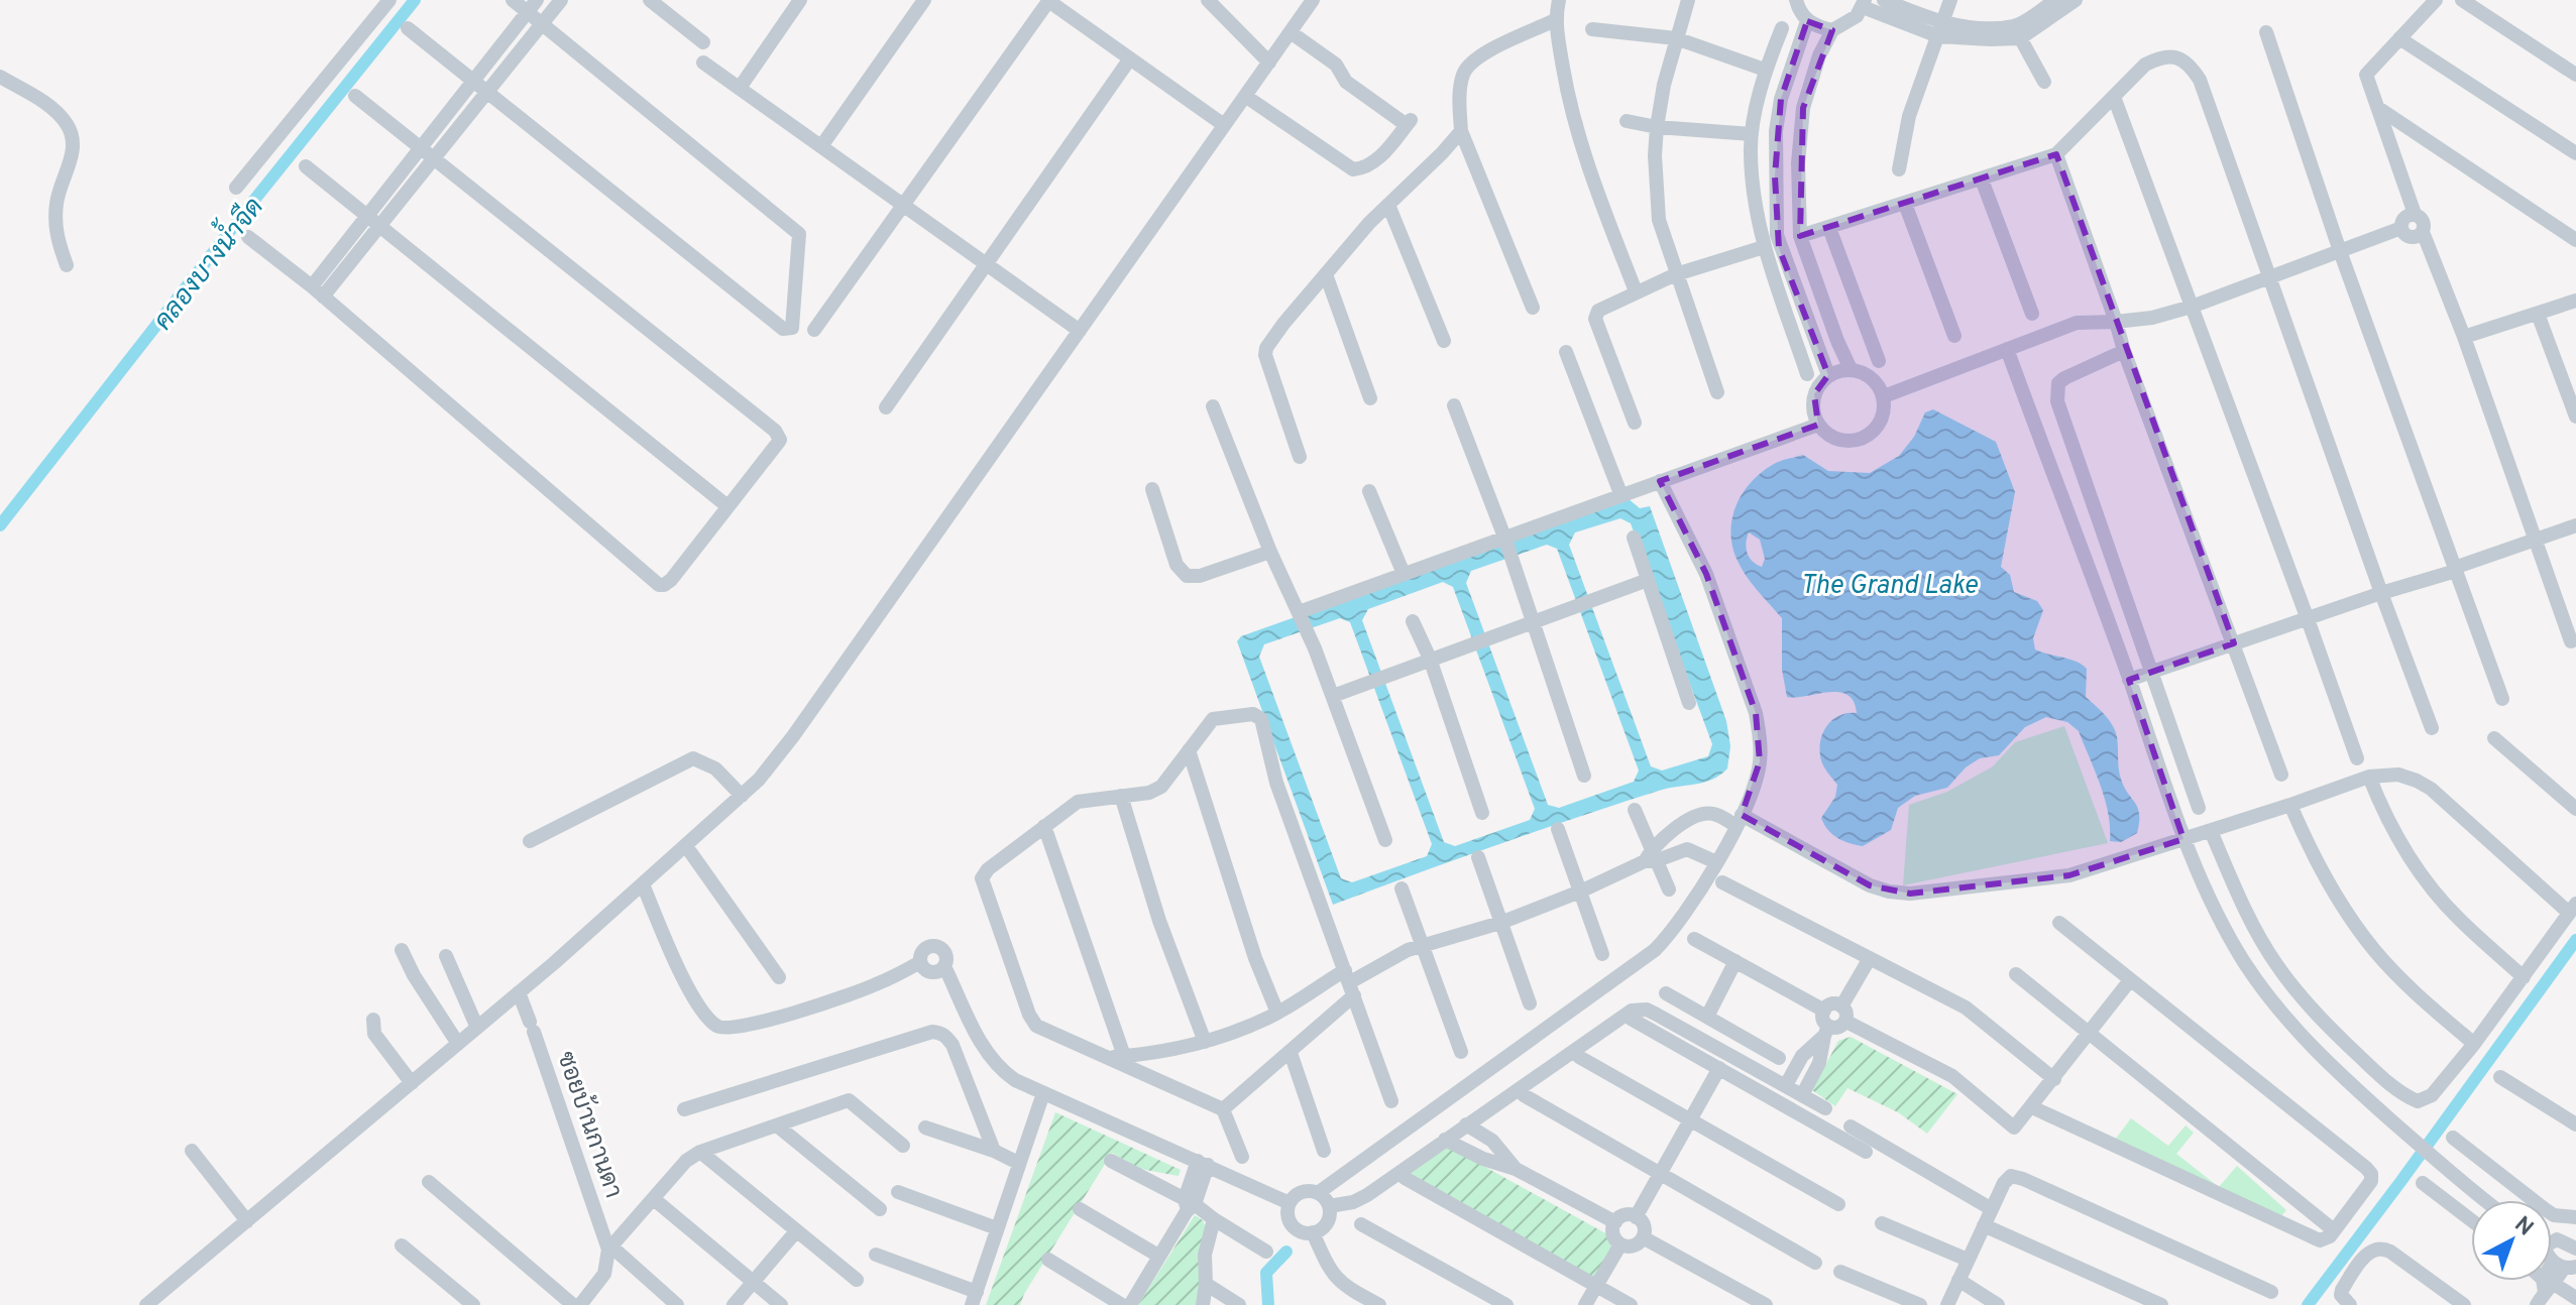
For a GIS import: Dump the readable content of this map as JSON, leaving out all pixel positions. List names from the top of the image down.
{
  "streets": {
    "street": ["ซอยบ้านกานดา"]
  },
  "water": ["คลองบางน้ำจืด", "The Grand Lake"],
  "north": "top right"
}
